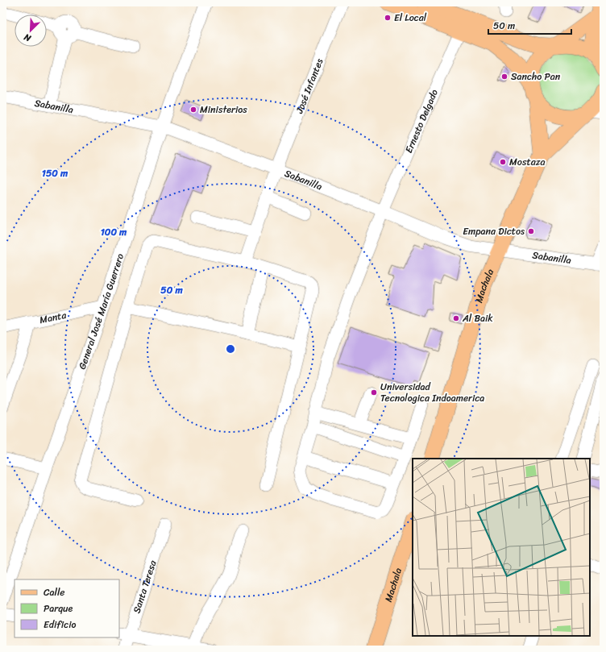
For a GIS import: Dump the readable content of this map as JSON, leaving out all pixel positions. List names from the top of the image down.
{
  "streets": {
    "main road": ["Machala"],
    "street": [
      "José Infantes",
      "Sabanilla",
      "Ernesto Delgado",
      "General José María Guerrero",
      "Manta",
      "Santa Teresa"
    ]
  },
  "crossings": [
    ["José Infantes", "Sabanilla"],
    ["Sabanilla", "Ernesto Delgado"],
    ["Sabanilla", "Machala"],
    ["Sabanilla", "General José María Guerrero"],
    ["General José María Guerrero", "Manta"]
  ],
  "places": [
    "El Local",
    "Sancho Pan",
    "Ministerios",
    "Mostaza",
    "Empana Dictos",
    "Al Baik",
    "Universidad Tecnologica Indoamerica"
  ],
  "legend": ["Calle", "Parque", "Edificio"],
  "scale_bar": "50 m",
  "north": "bottom left",
  "rings": ["150 m", "100 m", "50 m"]
}
